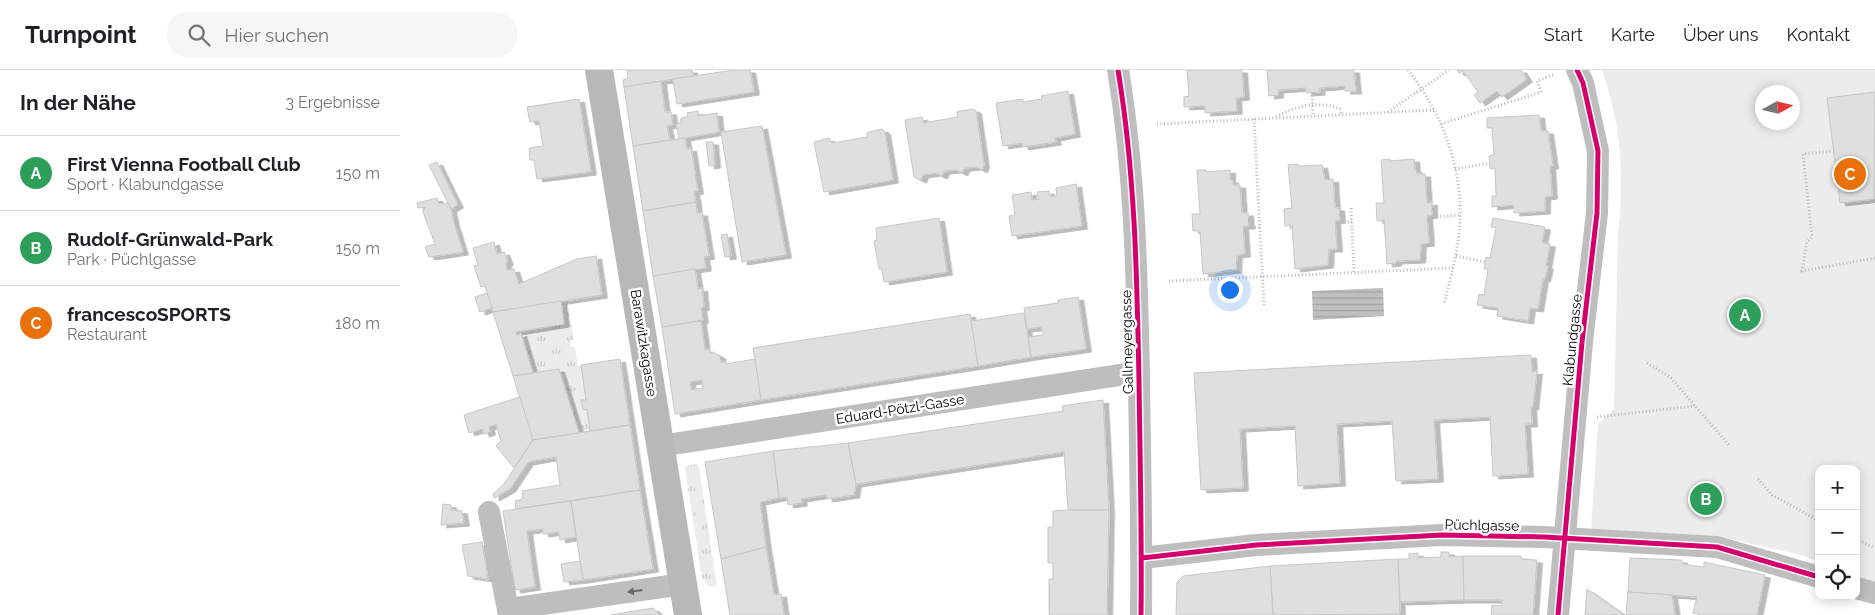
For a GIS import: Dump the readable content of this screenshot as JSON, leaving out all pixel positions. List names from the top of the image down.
{
  "streets": {
    "main road": ["Barawitzkagasse"],
    "street": [
      "Klabundgasse",
      "Gallmeyergasse",
      "Eduard-Pötzl-Gasse",
      "Püchlgasse"
    ]
  },
  "crossings": [
    ["Klabundgasse", "Püchlgasse"],
    ["Gallmeyergasse", "Eduard-Pötzl-Gasse"],
    ["Gallmeyergasse", "Püchlgasse"],
    ["Barawitzkagasse", "Eduard-Pötzl-Gasse"]
  ],
  "north": "right",
  "page": {
    "header": "Turnpoint",
    "search": "Hier suchen",
    "nav": [
      "Start",
      "Karte",
      "Über uns",
      "Kontakt"
    ],
    "heading": ["In der Nähe", "3 Ergebnisse"],
    "list": [
      {
        "mark": "A",
        "name": "First Vienna Football Club",
        "note": "Sport · Klabundgasse",
        "value": "150 m"
      },
      {
        "mark": "B",
        "name": "Rudolf-Grünwald-Park",
        "note": "Park · Püchlgasse",
        "value": "150 m"
      },
      {
        "mark": "C",
        "name": "francescoSPORTS",
        "note": "Restaurant",
        "value": "180 m"
      }
    ],
    "pins": ["C", "A", "B"],
    "map_buttons": ["+", "−"]
  }
}
